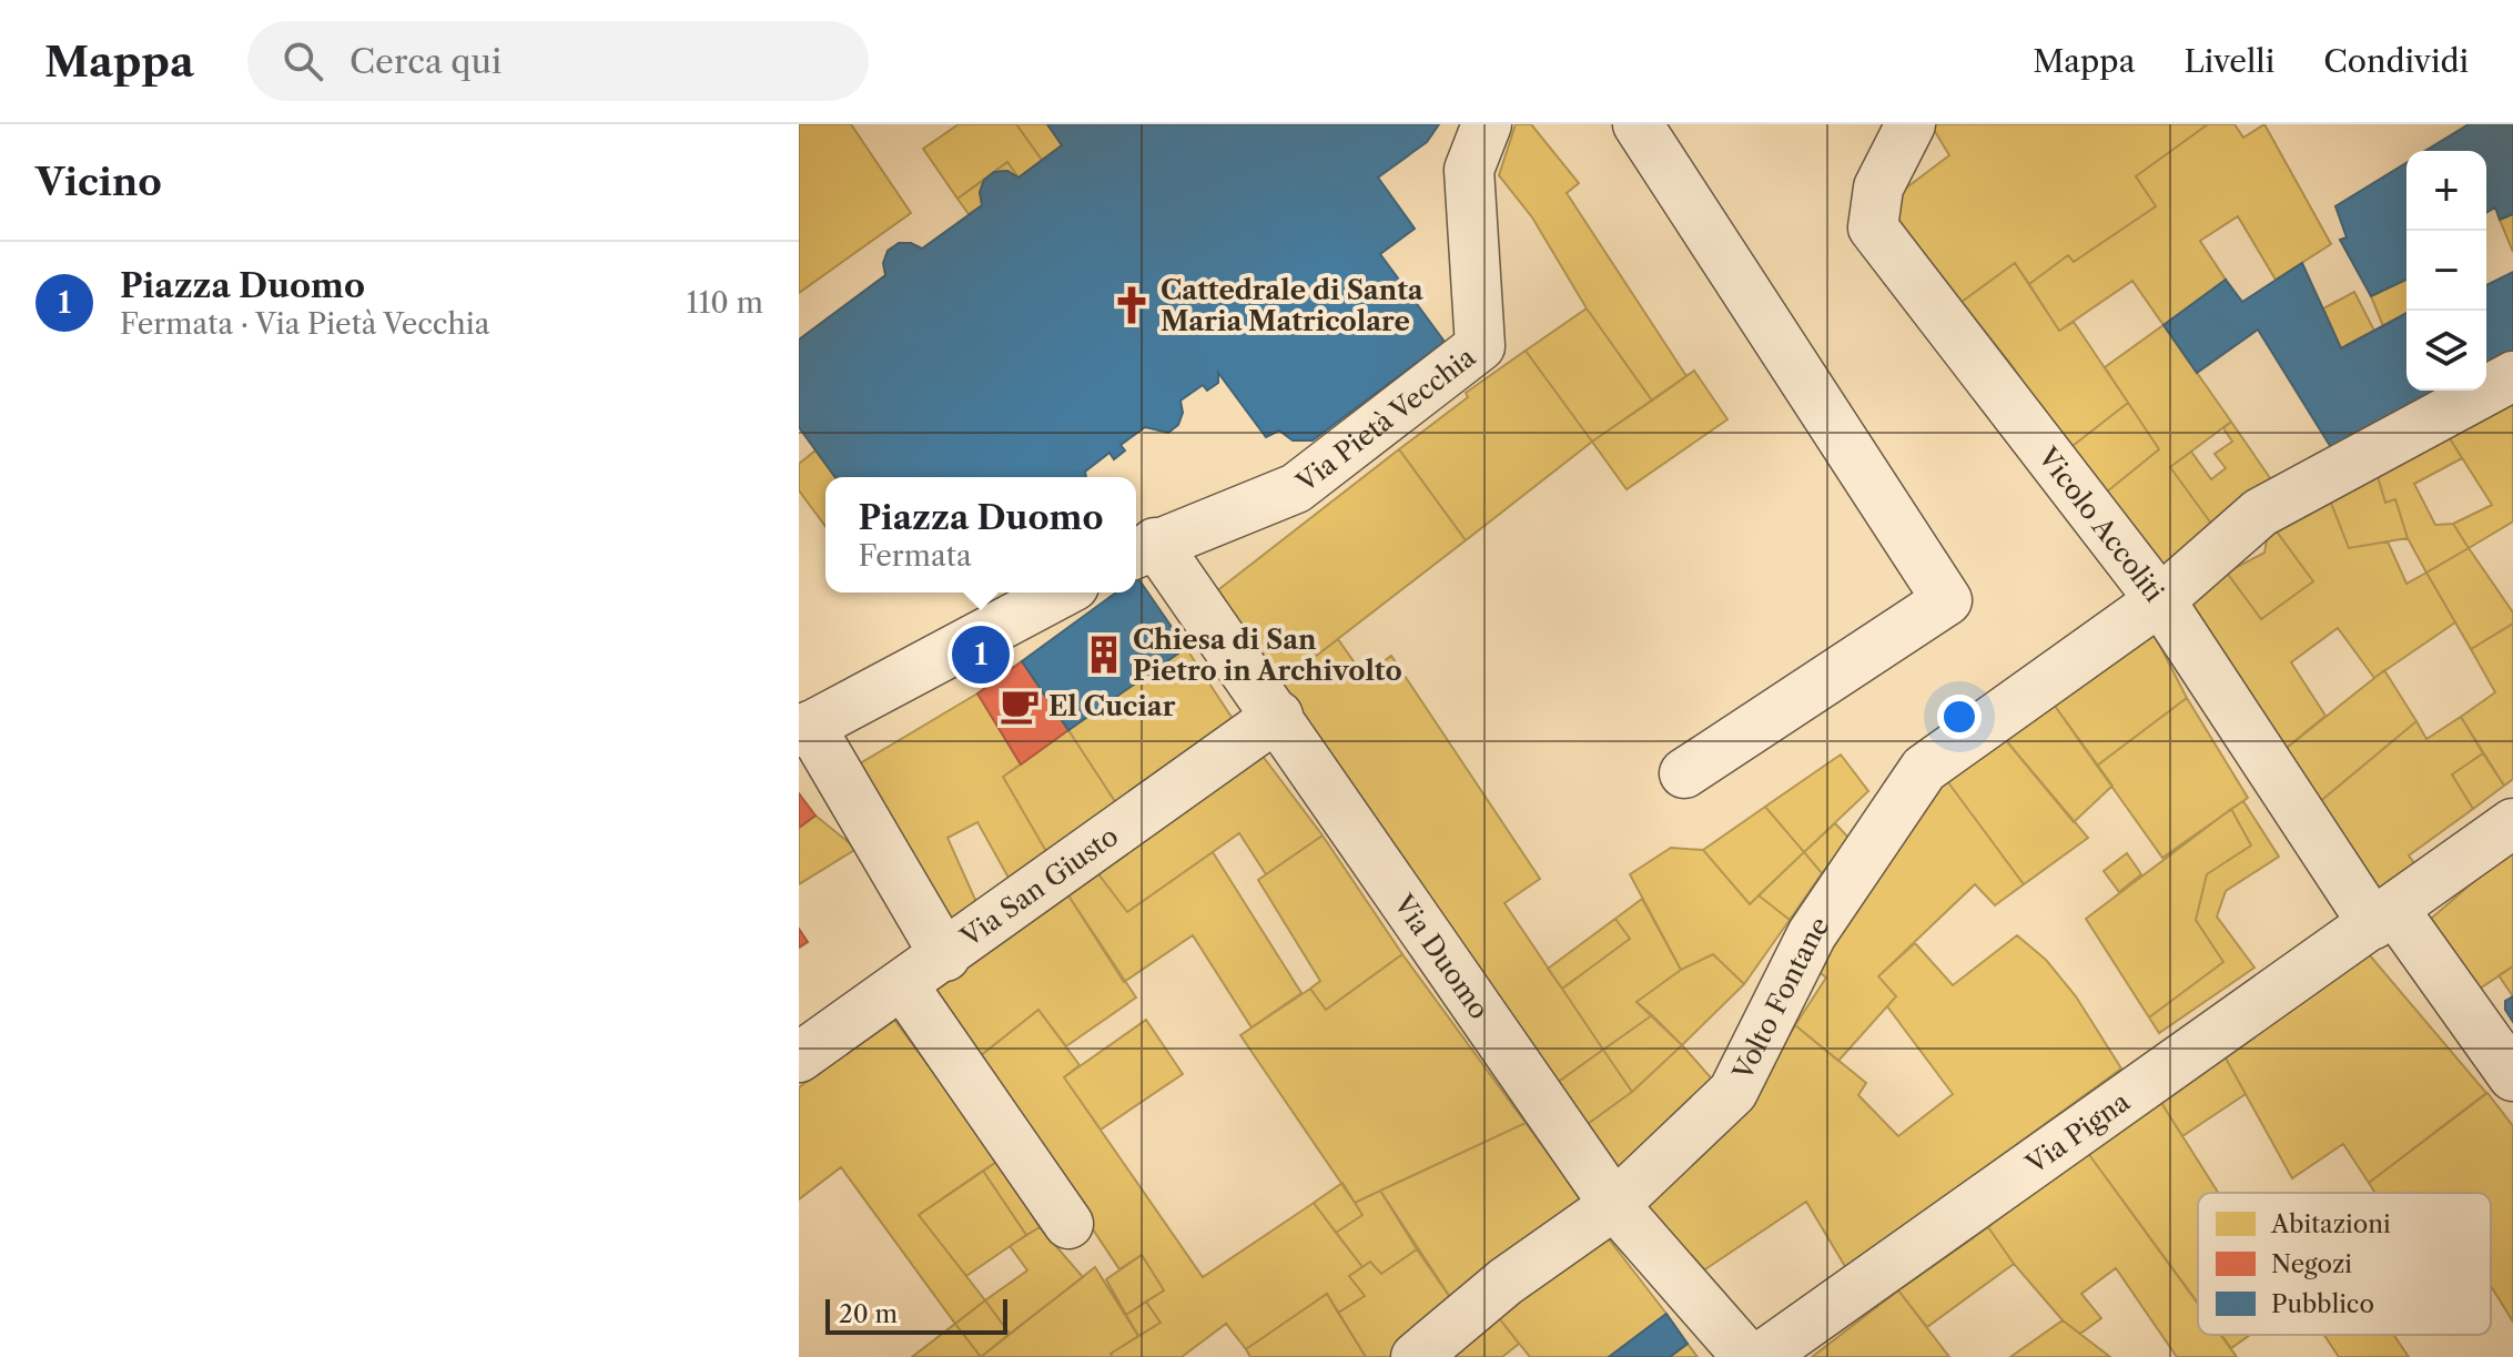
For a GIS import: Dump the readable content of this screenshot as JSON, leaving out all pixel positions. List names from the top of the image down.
{
  "streets": {
    "street": [
      "Via Pietà Vecchia",
      "Vicolo Accoliti",
      "Via San Giusto",
      "Via Duomo",
      "Volto Fontane",
      "Via Pigna"
    ]
  },
  "crossings": [
    ["Via Pietà Vecchia", "Via Duomo"],
    ["Vicolo Accoliti", "Volto Fontane"],
    ["Vicolo Accoliti", "Via Pigna"],
    ["Via San Giusto", "Via Duomo"],
    ["Via Duomo", "Volto Fontane"]
  ],
  "places": {
    "church": ["Cattedrale di Santa Maria Matricolare"],
    "building": ["Chiesa di San Pietro in Archivolto"],
    "cafe": ["El Cuciar"]
  },
  "legend": ["Abitazioni", "Negozi", "Pubblico"],
  "scale_bar": "20 m",
  "page": {
    "header": "Mappa",
    "search": "Cerca qui",
    "nav": ["Mappa", "Livelli", "Condividi"],
    "heading": "Vicino",
    "map_buttons": ["+", "−"],
    "list": [
      {
        "mark": "1",
        "name": "Piazza Duomo",
        "note": "Fermata · Via Pietà Vecchia",
        "value": "110 m"
      }
    ],
    "popup": ["Piazza Duomo", "Fermata"],
    "pins": "1",
    "scale": "20 m"
  }
}
